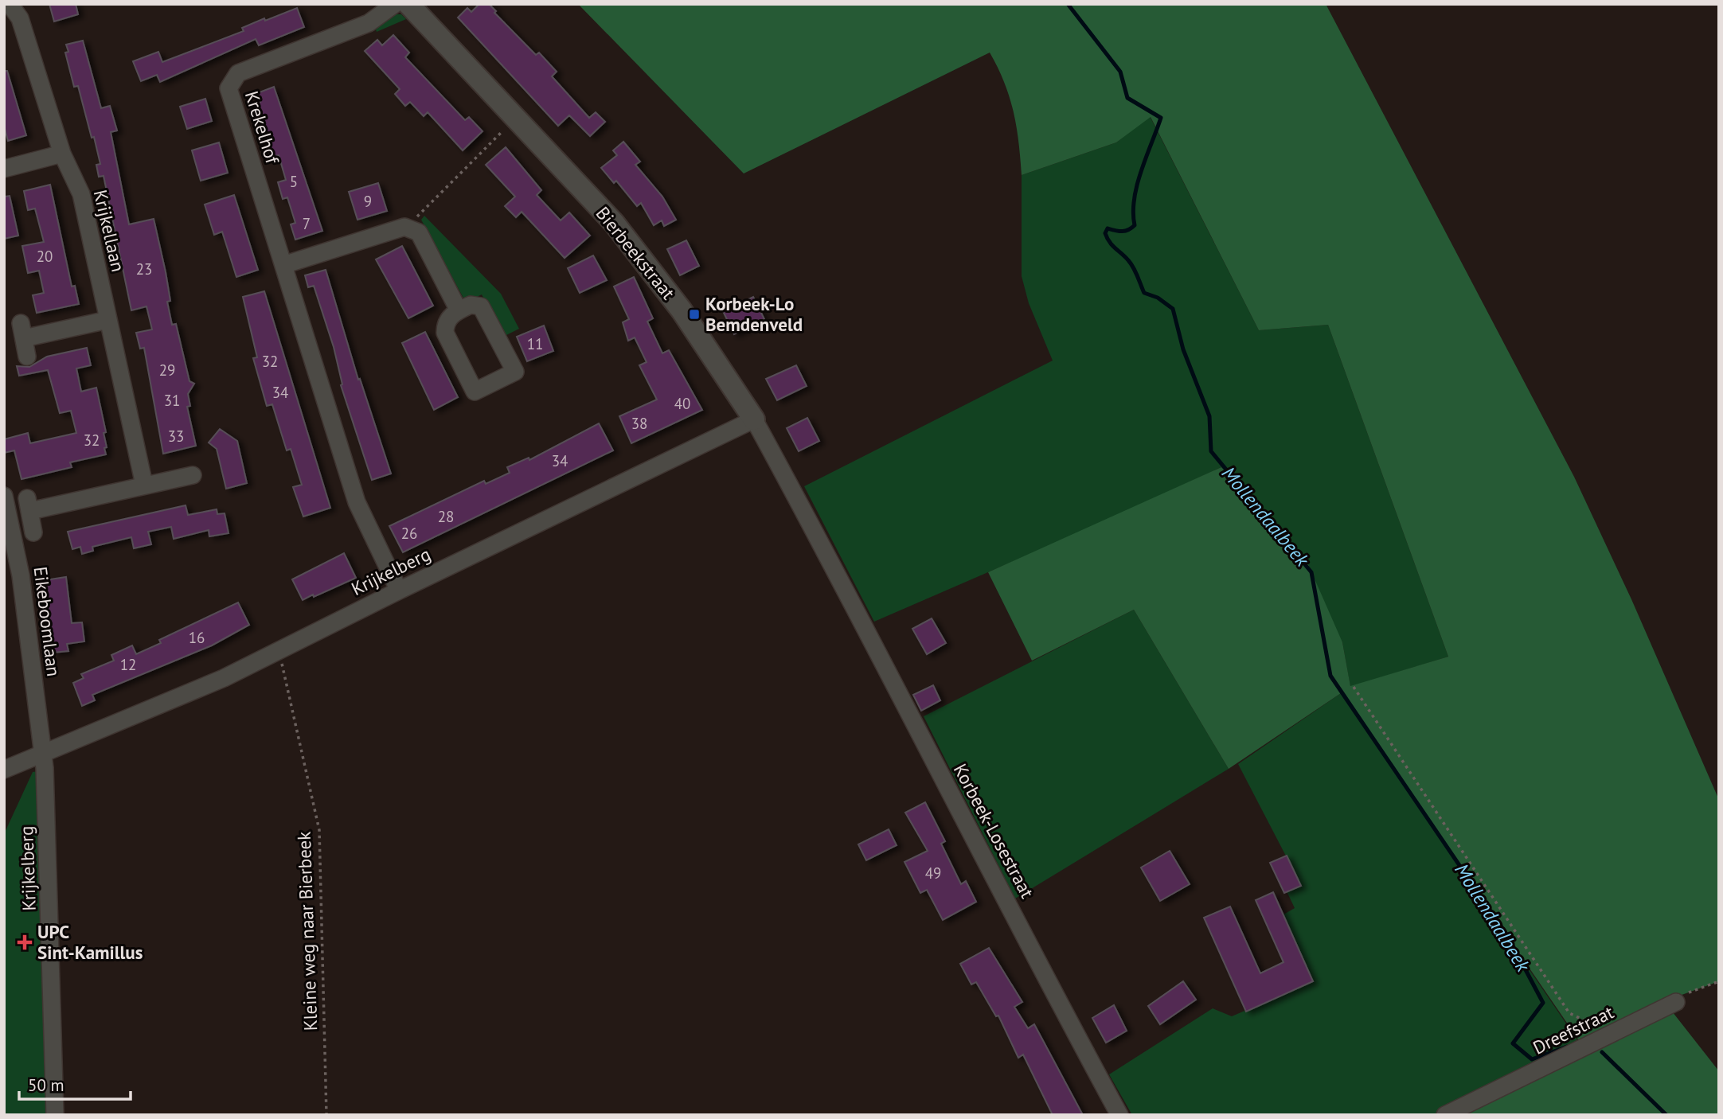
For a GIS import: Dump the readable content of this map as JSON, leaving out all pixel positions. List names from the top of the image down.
{
  "streets": {
    "street": [
      "Krekelhof",
      "Krijkellaan",
      "Bierbeekstraat",
      "Krijkelberg",
      "Eikeboomlaan",
      "Korbeek-Losestraat",
      "Dreefstraat"
    ],
    "path": ["Kleine weg naar Bierbeek"]
  },
  "crossings": [
    ["Krekelhof", "Krijkelberg"],
    ["Bierbeekstraat", "Krijkelberg"],
    ["Bierbeekstraat", "Korbeek-Losestraat"],
    ["Krijkelberg", "Eikeboomlaan"],
    ["Krijkelberg", "Kleine weg naar Bierbeek"]
  ],
  "water": ["Mollendaalbeek"],
  "places": {
    "transit": ["Korbeek-Lo Bemdenveld"],
    "health": ["UPC Sint-Kamillus"]
  },
  "house_numbers": [
    "5",
    "9",
    "7",
    "20",
    "23",
    "11",
    "32",
    "29",
    "34",
    "31",
    "40",
    "38",
    "33",
    "32",
    "34",
    "28",
    "26",
    "16",
    "12",
    "49"
  ],
  "scale_bar": "50 m"
}
